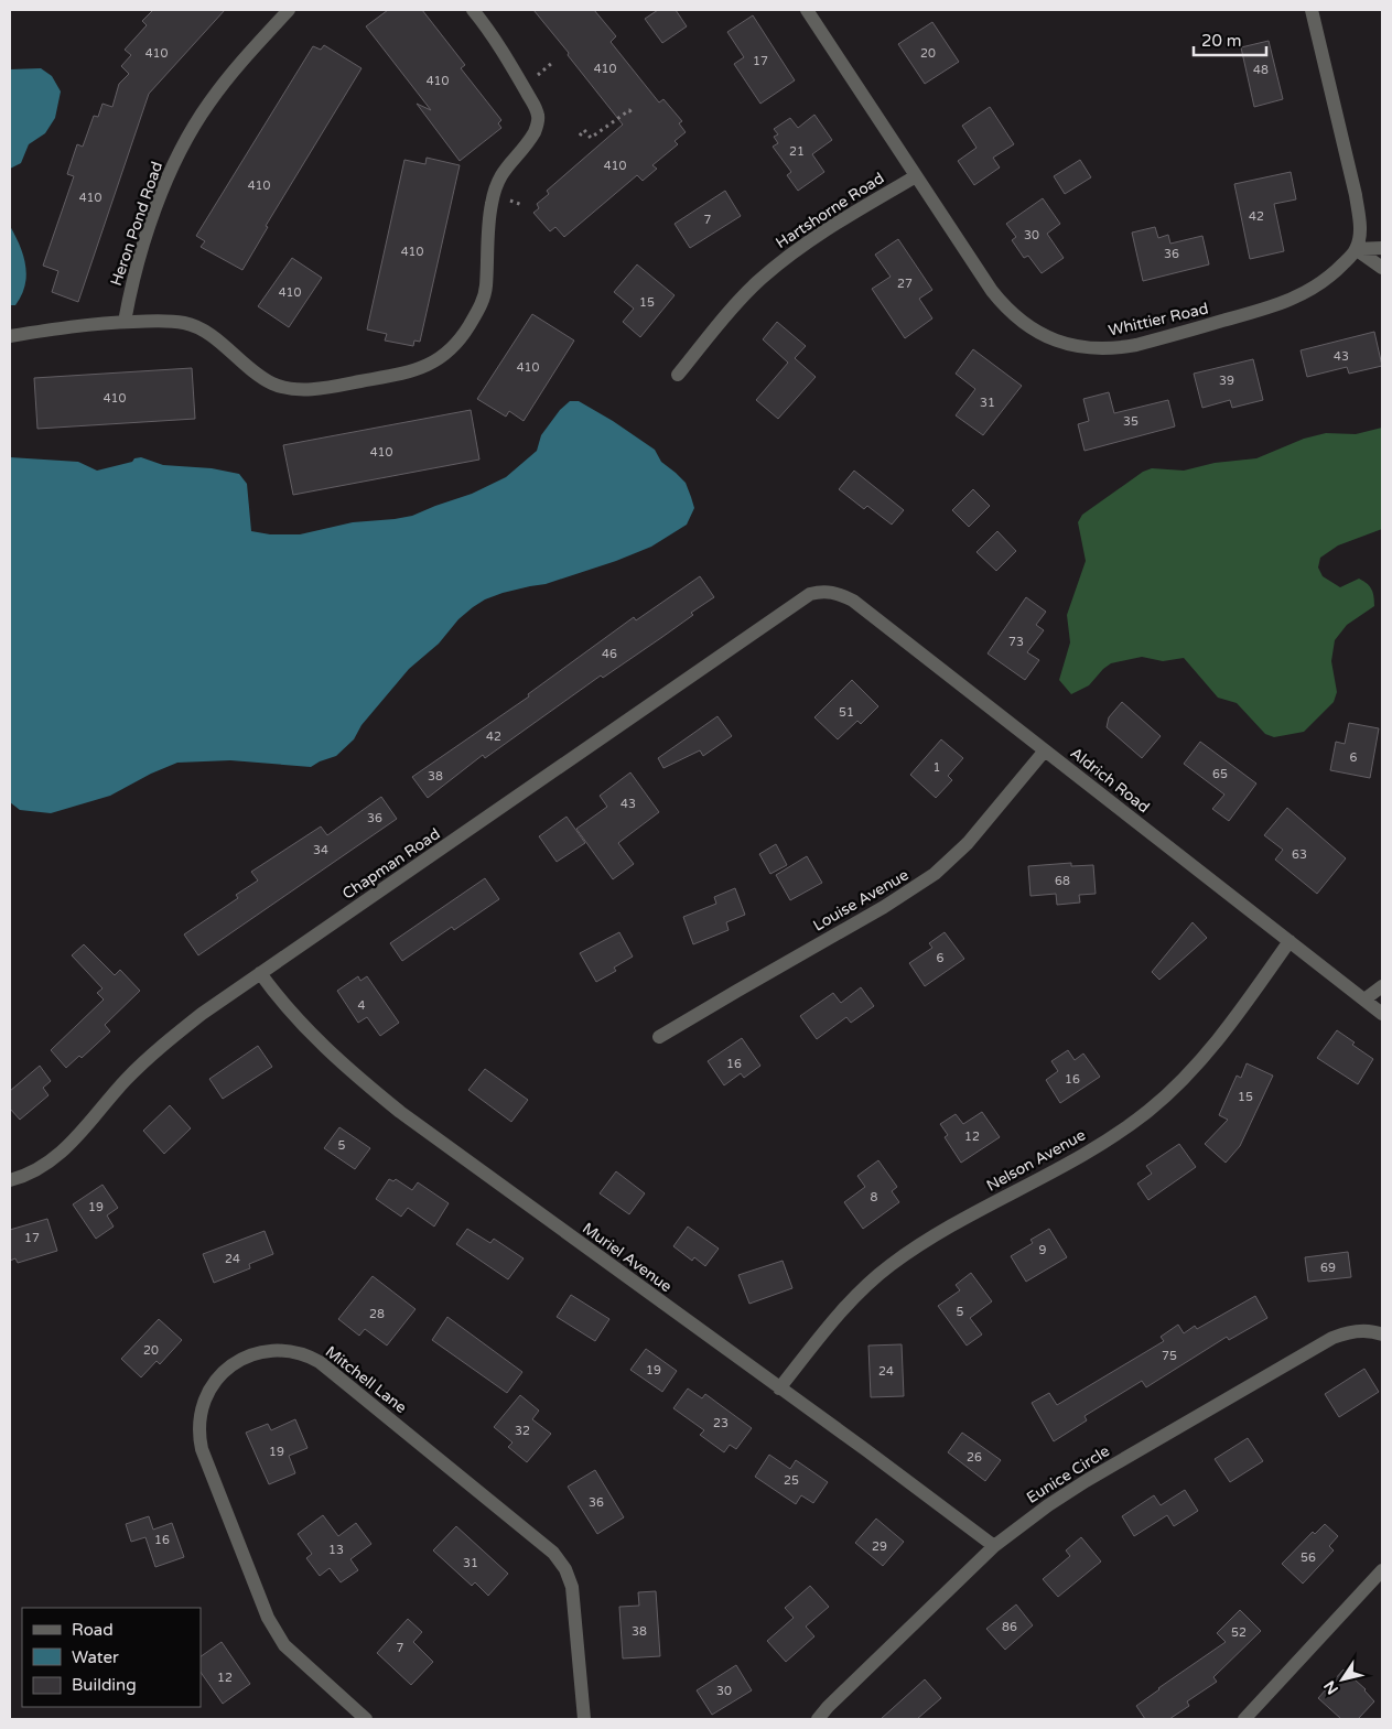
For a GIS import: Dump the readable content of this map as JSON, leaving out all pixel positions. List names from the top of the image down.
{
  "streets": {
    "street": [
      "Hartshorne Road",
      "Heron Pond Road",
      "Whittier Road",
      "Aldrich Road",
      "Chapman Road",
      "Louise Avenue",
      "Nelson Avenue",
      "Muriel Avenue",
      "Mitchell Lane",
      "Eunice Circle"
    ]
  },
  "crossings": [
    ["Hartshorne Road", "Whittier Road"],
    ["Aldrich Road", "Chapman Road"],
    ["Aldrich Road", "Louise Avenue"],
    ["Aldrich Road", "Nelson Avenue"],
    ["Chapman Road", "Muriel Avenue"],
    ["Nelson Avenue", "Muriel Avenue"],
    ["Muriel Avenue", "Eunice Circle"]
  ],
  "house_numbers": [
    "410",
    "20",
    "17",
    "410",
    "48",
    "410",
    "21",
    "410",
    "410",
    "410",
    "42",
    "7",
    "30",
    "410",
    "36",
    "27",
    "410",
    "15",
    "43",
    "410",
    "39",
    "410",
    "31",
    "35",
    "410",
    "73",
    "46",
    "51",
    "42",
    "6",
    "1",
    "65",
    "38",
    "43",
    "36",
    "34",
    "63",
    "68",
    "6",
    "4",
    "16",
    "16",
    "15",
    "12",
    "5",
    "8",
    "19",
    "17",
    "9",
    "24",
    "69",
    "5",
    "28",
    "20",
    "75",
    "19",
    "24",
    "23",
    "32",
    "19",
    "26",
    "25",
    "36",
    "16",
    "29",
    "13",
    "56",
    "31",
    "86",
    "38",
    "52",
    "7",
    "12",
    "30"
  ],
  "legend": ["Road", "Water", "Building"],
  "scale_bar": "20 m",
  "north": "bottom left"
}
